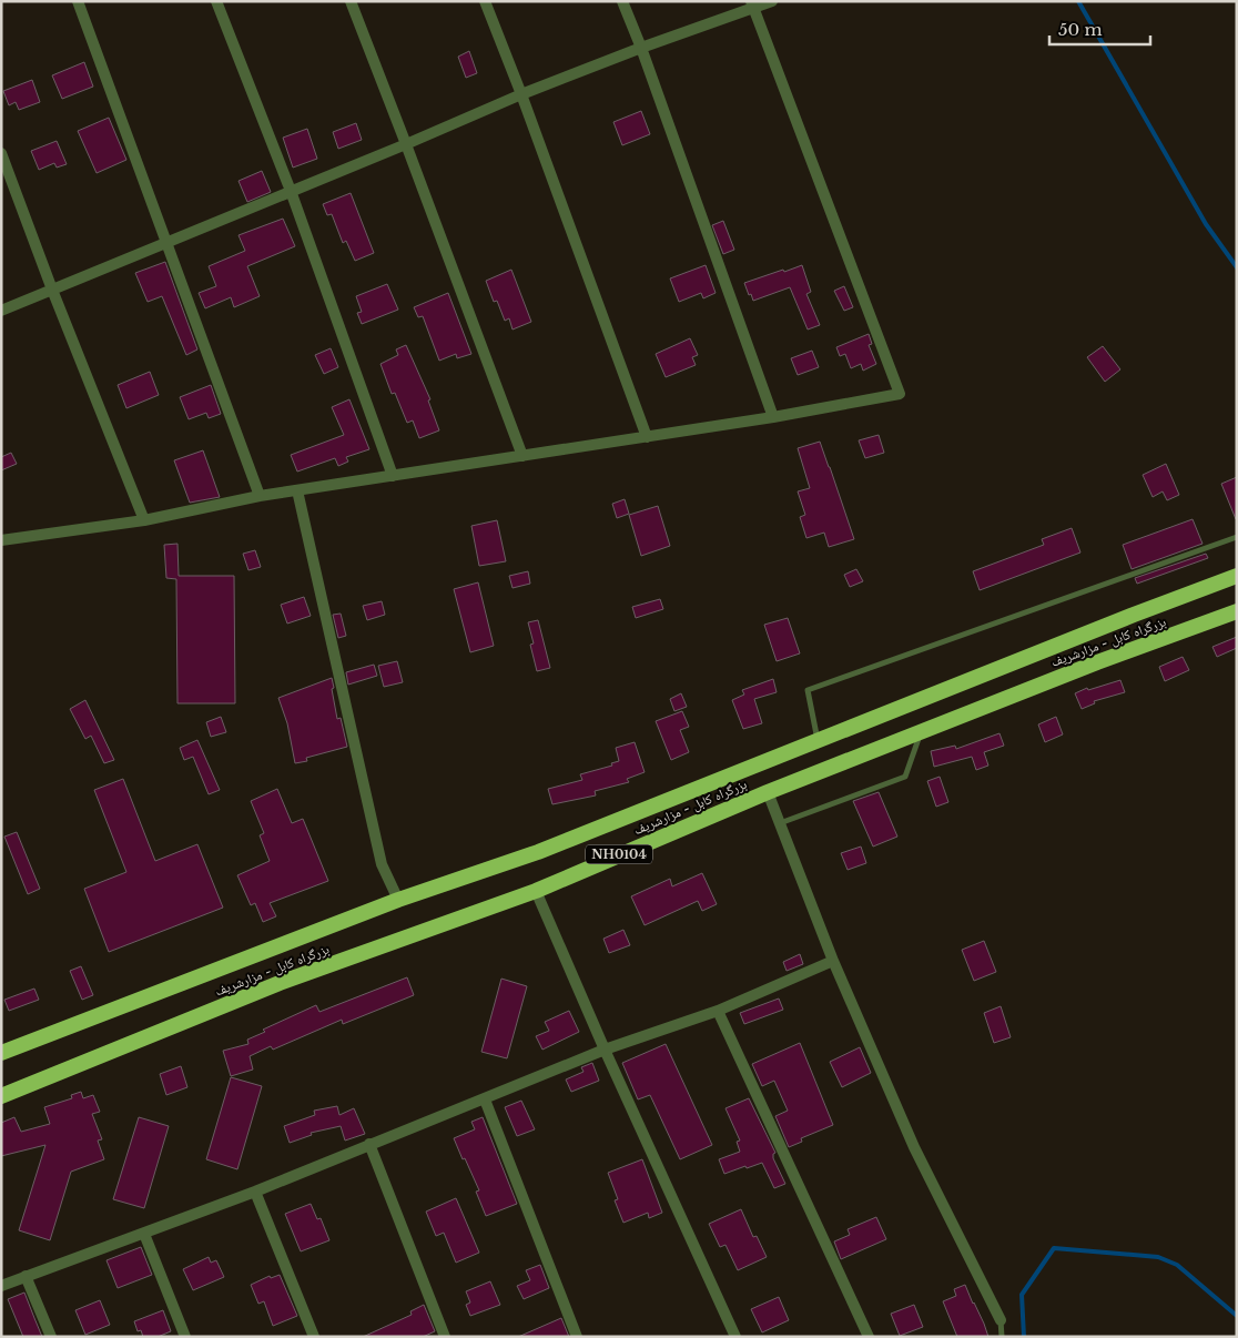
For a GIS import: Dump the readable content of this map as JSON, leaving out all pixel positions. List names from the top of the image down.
{
  "streets": {
    "highway": ["بزرگراه کابل - مزارشریف", "NH0104"]
  },
  "scale_bar": "50 m"
}
